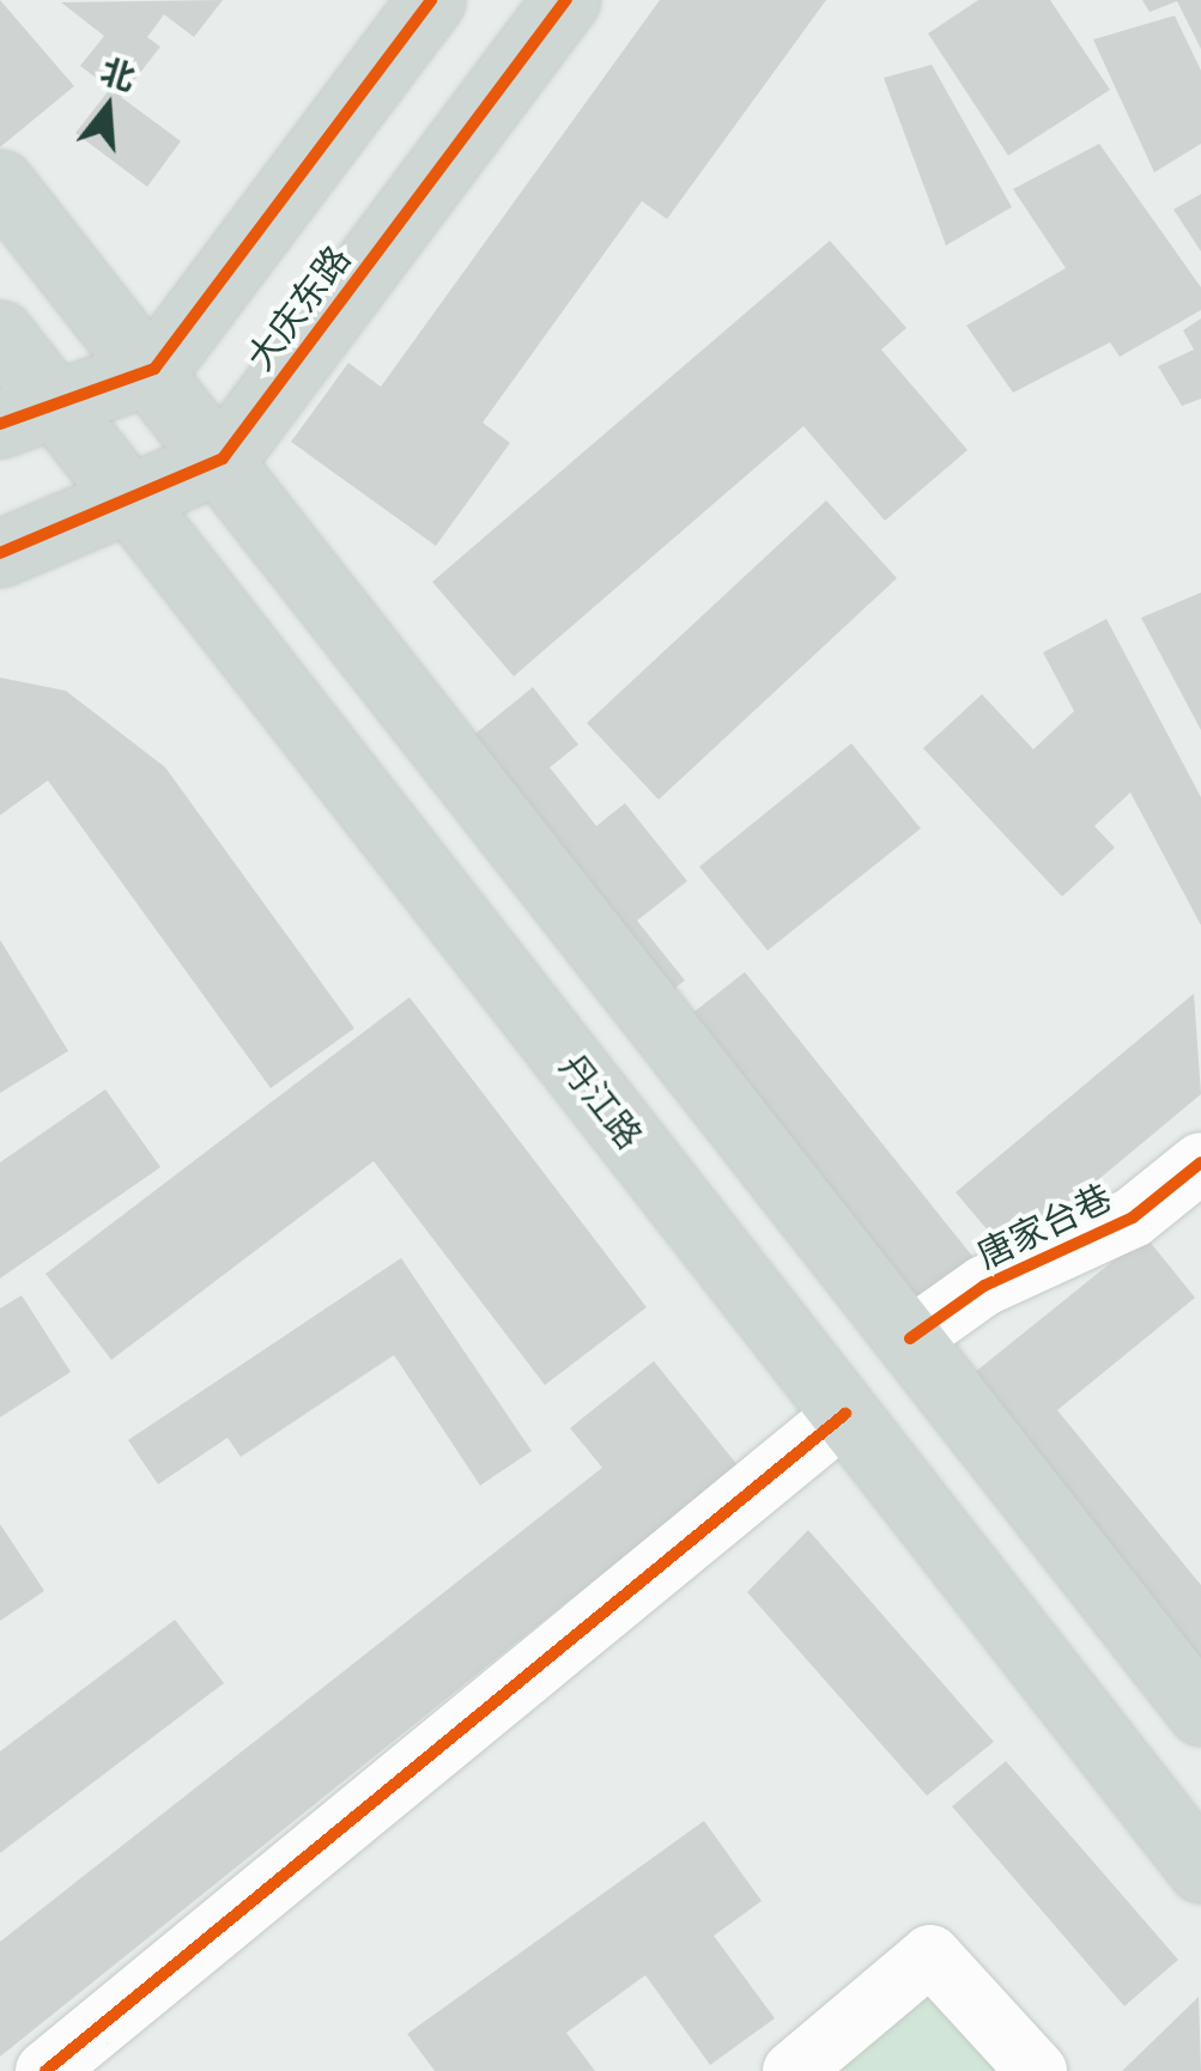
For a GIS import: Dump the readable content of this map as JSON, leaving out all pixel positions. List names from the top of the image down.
{
  "streets": {
    "main road": ["大庆东路", "丹江路"],
    "street": ["唐家台巷"]
  },
  "crossings": [
    ["大庆东路", "丹江路"]
  ],
  "north": "top"
}
